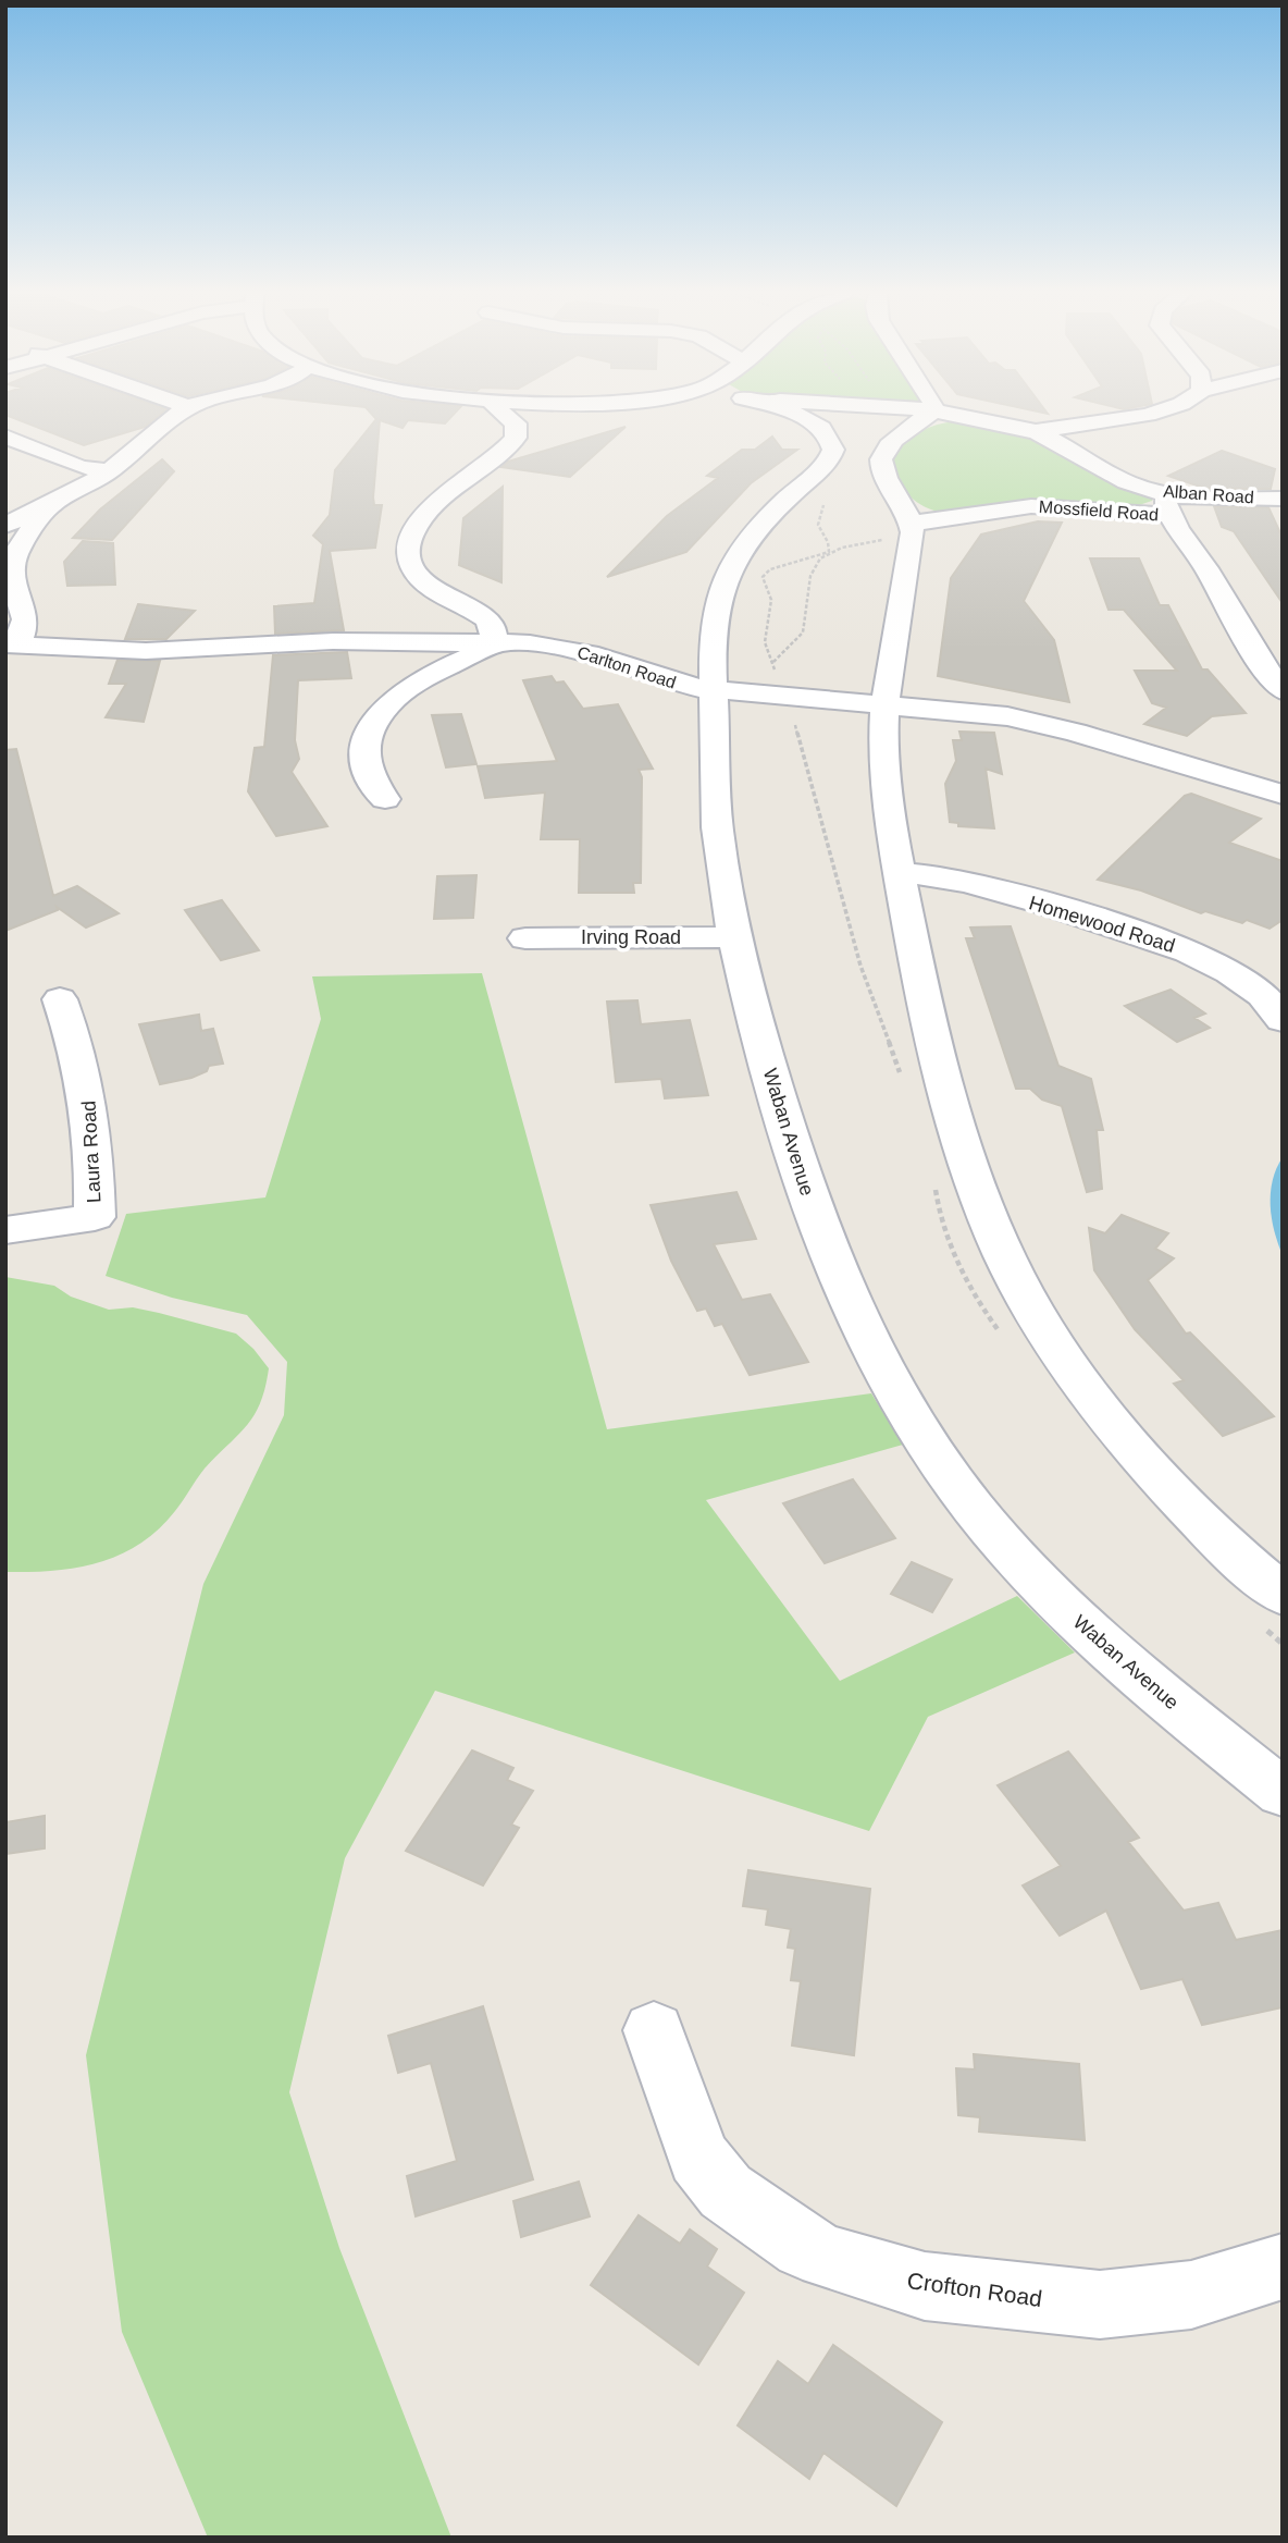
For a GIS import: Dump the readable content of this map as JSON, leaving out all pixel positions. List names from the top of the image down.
{
  "streets": {
    "street": [
      "Alban Road",
      "Mossfield Road",
      "Carlton Road",
      "Homewood Road",
      "Irving Road",
      "Waban Avenue",
      "Laura Road",
      "Crofton Road"
    ]
  },
  "crossings": [
    ["Alban Road", "Mossfield Road"],
    ["Carlton Road", "Waban Avenue"],
    ["Irving Road", "Waban Avenue"]
  ]
}
